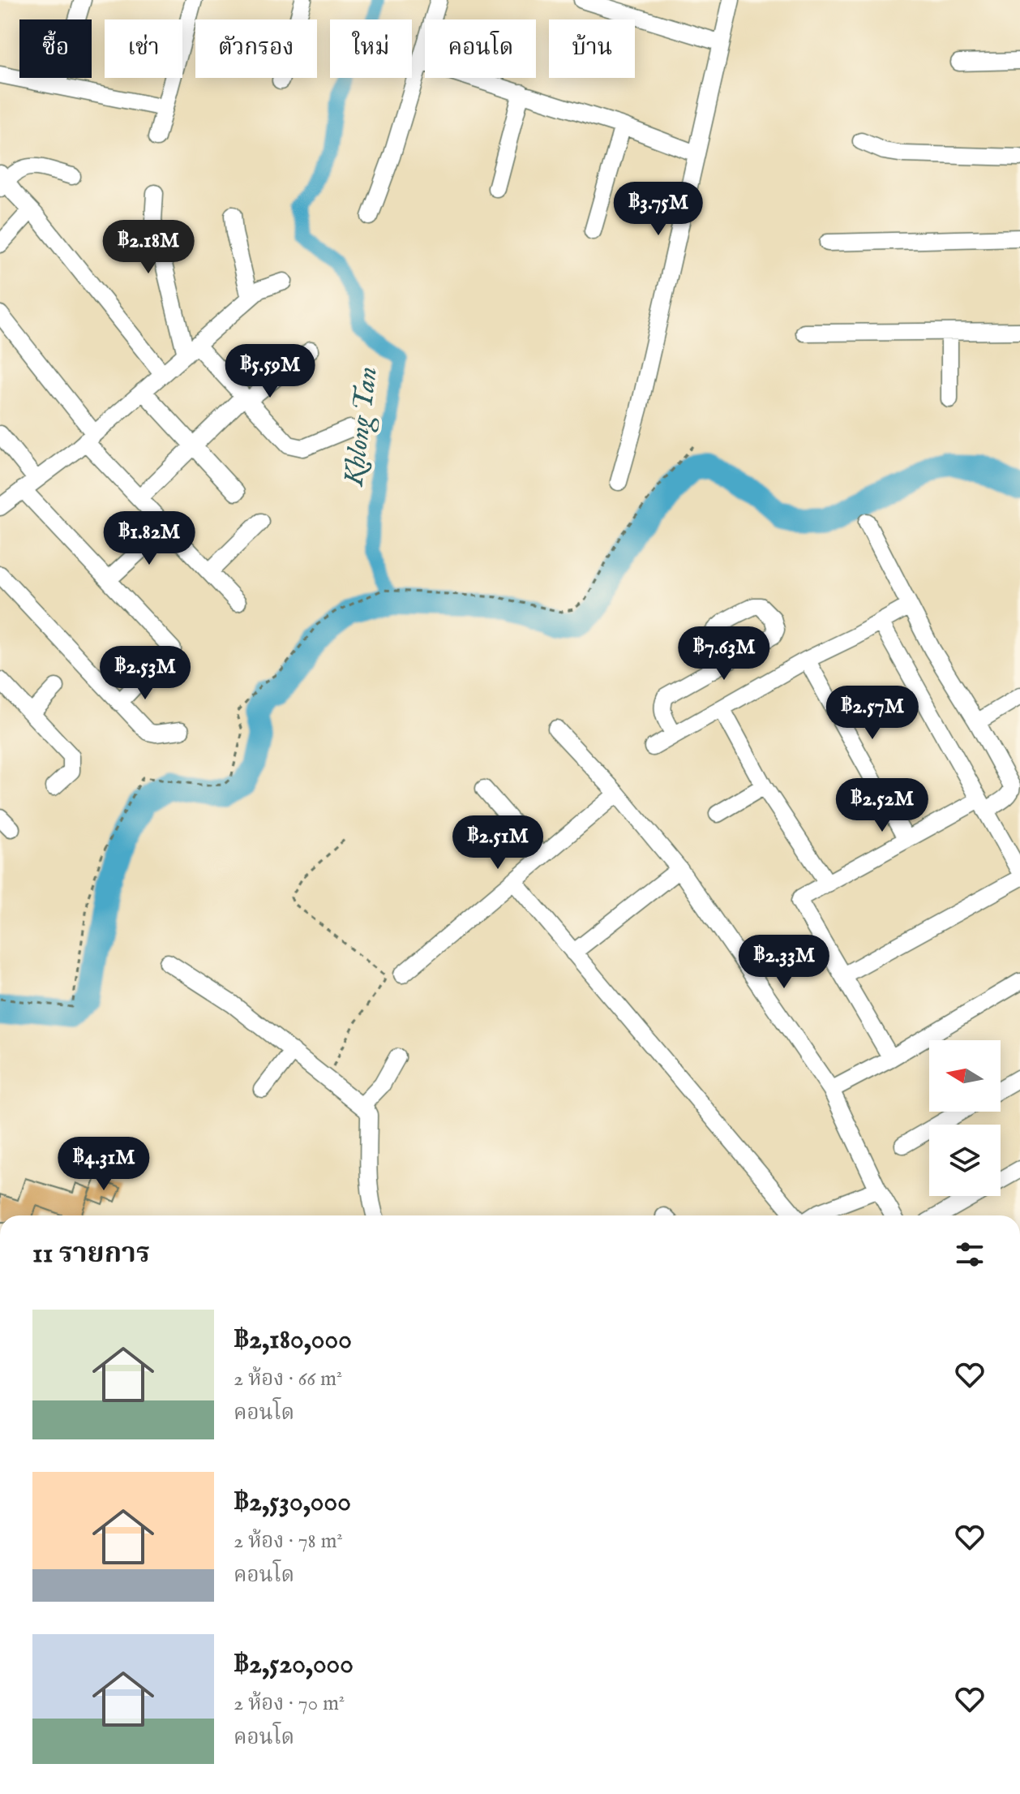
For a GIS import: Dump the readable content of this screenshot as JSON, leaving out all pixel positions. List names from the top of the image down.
{
  "water": ["Khlong Tan"],
  "north": "left",
  "page": {
    "chip": [
      "ซื้อ",
      "เช่า",
      "ตัวกรอง",
      "ใหม่",
      "คอนโด",
      "บ้าน"
    ],
    "price": [
      "฿3.75M",
      "฿2.18M",
      "฿5.59M",
      "฿1.82M",
      "฿7.63M",
      "฿2.53M",
      "฿2.57M",
      "฿2.52M",
      "฿2.51M",
      "฿2.33M",
      "฿4.31M"
    ],
    "heading": "11 รายการ",
    "list": [
      {
        "name": "฿2,180,000",
        "note": "2 ห้อง · 66 m² · คอนโด"
      },
      {
        "name": "฿2,530,000",
        "note": "2 ห้อง · 78 m² · คอนโด"
      },
      {
        "name": "฿2,520,000",
        "note": "2 ห้อง · 70 m² · คอนโด"
      }
    ]
  }
}
